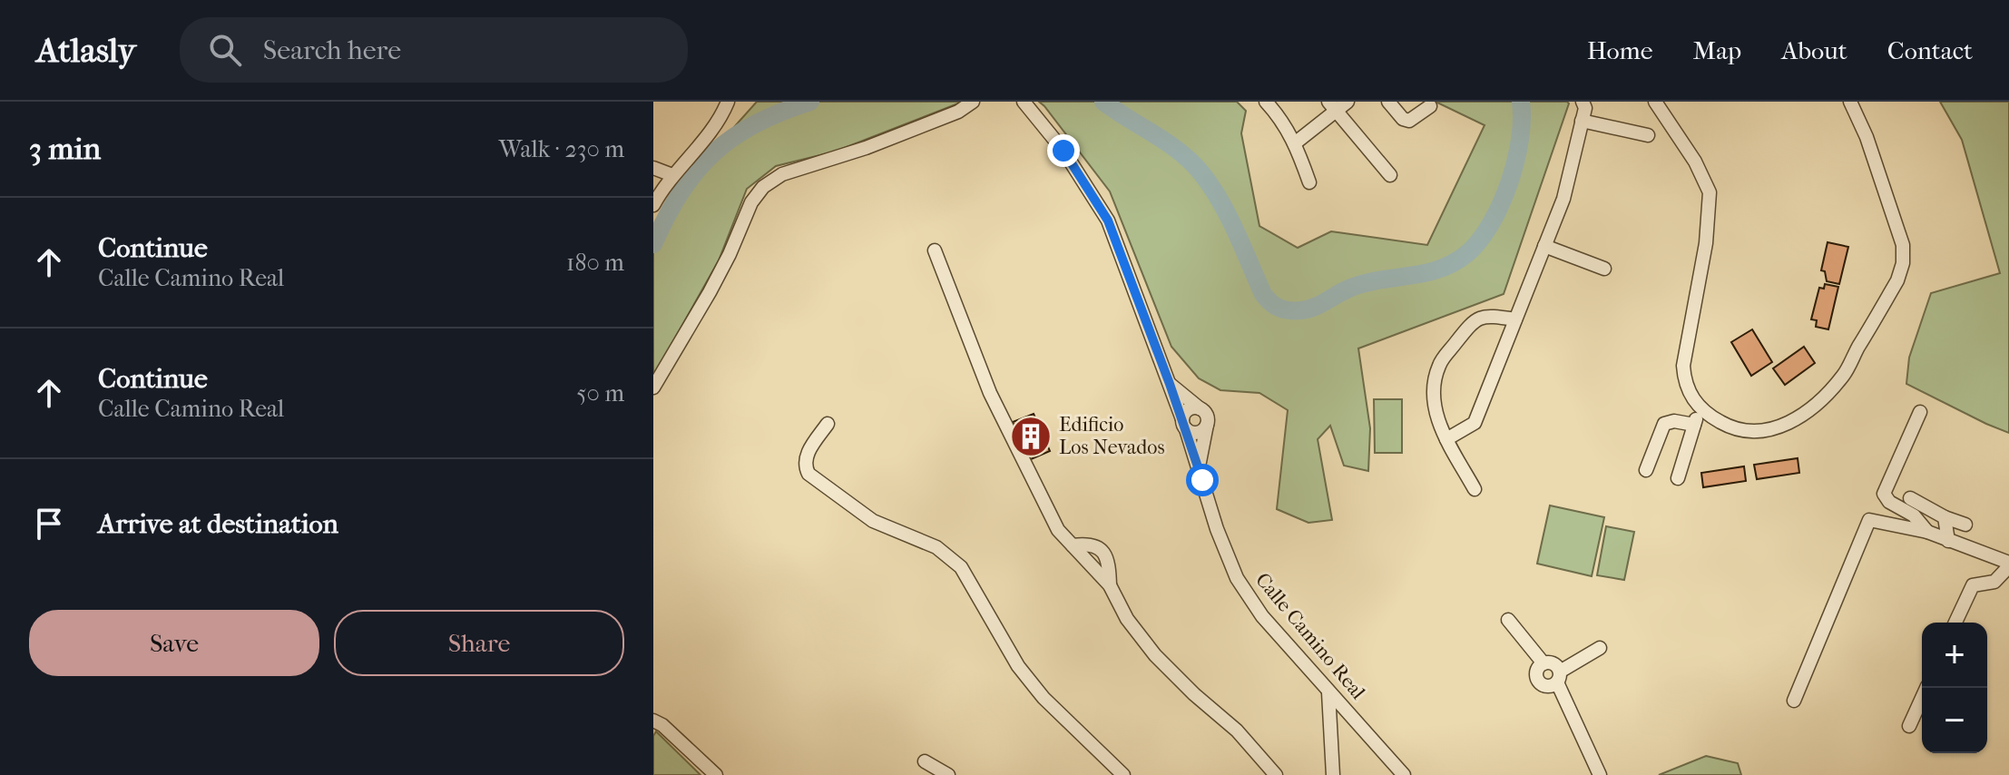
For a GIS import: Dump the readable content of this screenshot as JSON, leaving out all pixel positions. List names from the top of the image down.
{
  "streets": {
    "street": ["Calle Camino Real"]
  },
  "places": {
    "building": ["Edificio Los Nevados"]
  },
  "page": {
    "header": "Atlasly",
    "search": "Search here",
    "nav": [
      "Home",
      "Map",
      "About",
      "Contact"
    ],
    "heading": ["3 min", "Walk · 230 m"],
    "list": [
      ["Continue", "Calle Camino Real", "180 m"],
      ["Continue", "Calle Camino Real", "50 m"],
      "Arrive at destination"
    ],
    "buttons": ["Save", "Share"],
    "map_buttons": ["+", "−"]
  }
}
